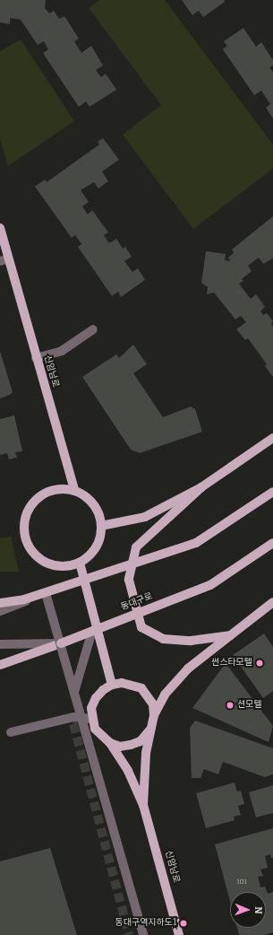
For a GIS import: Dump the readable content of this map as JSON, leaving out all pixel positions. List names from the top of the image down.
{
  "streets": {
    "main road": ["신암남로", "동대구로"]
  },
  "places": ["썬스타모텔", "션모텔", "동대구역지하도1"],
  "house_numbers": ["101"],
  "north": "right"
}
